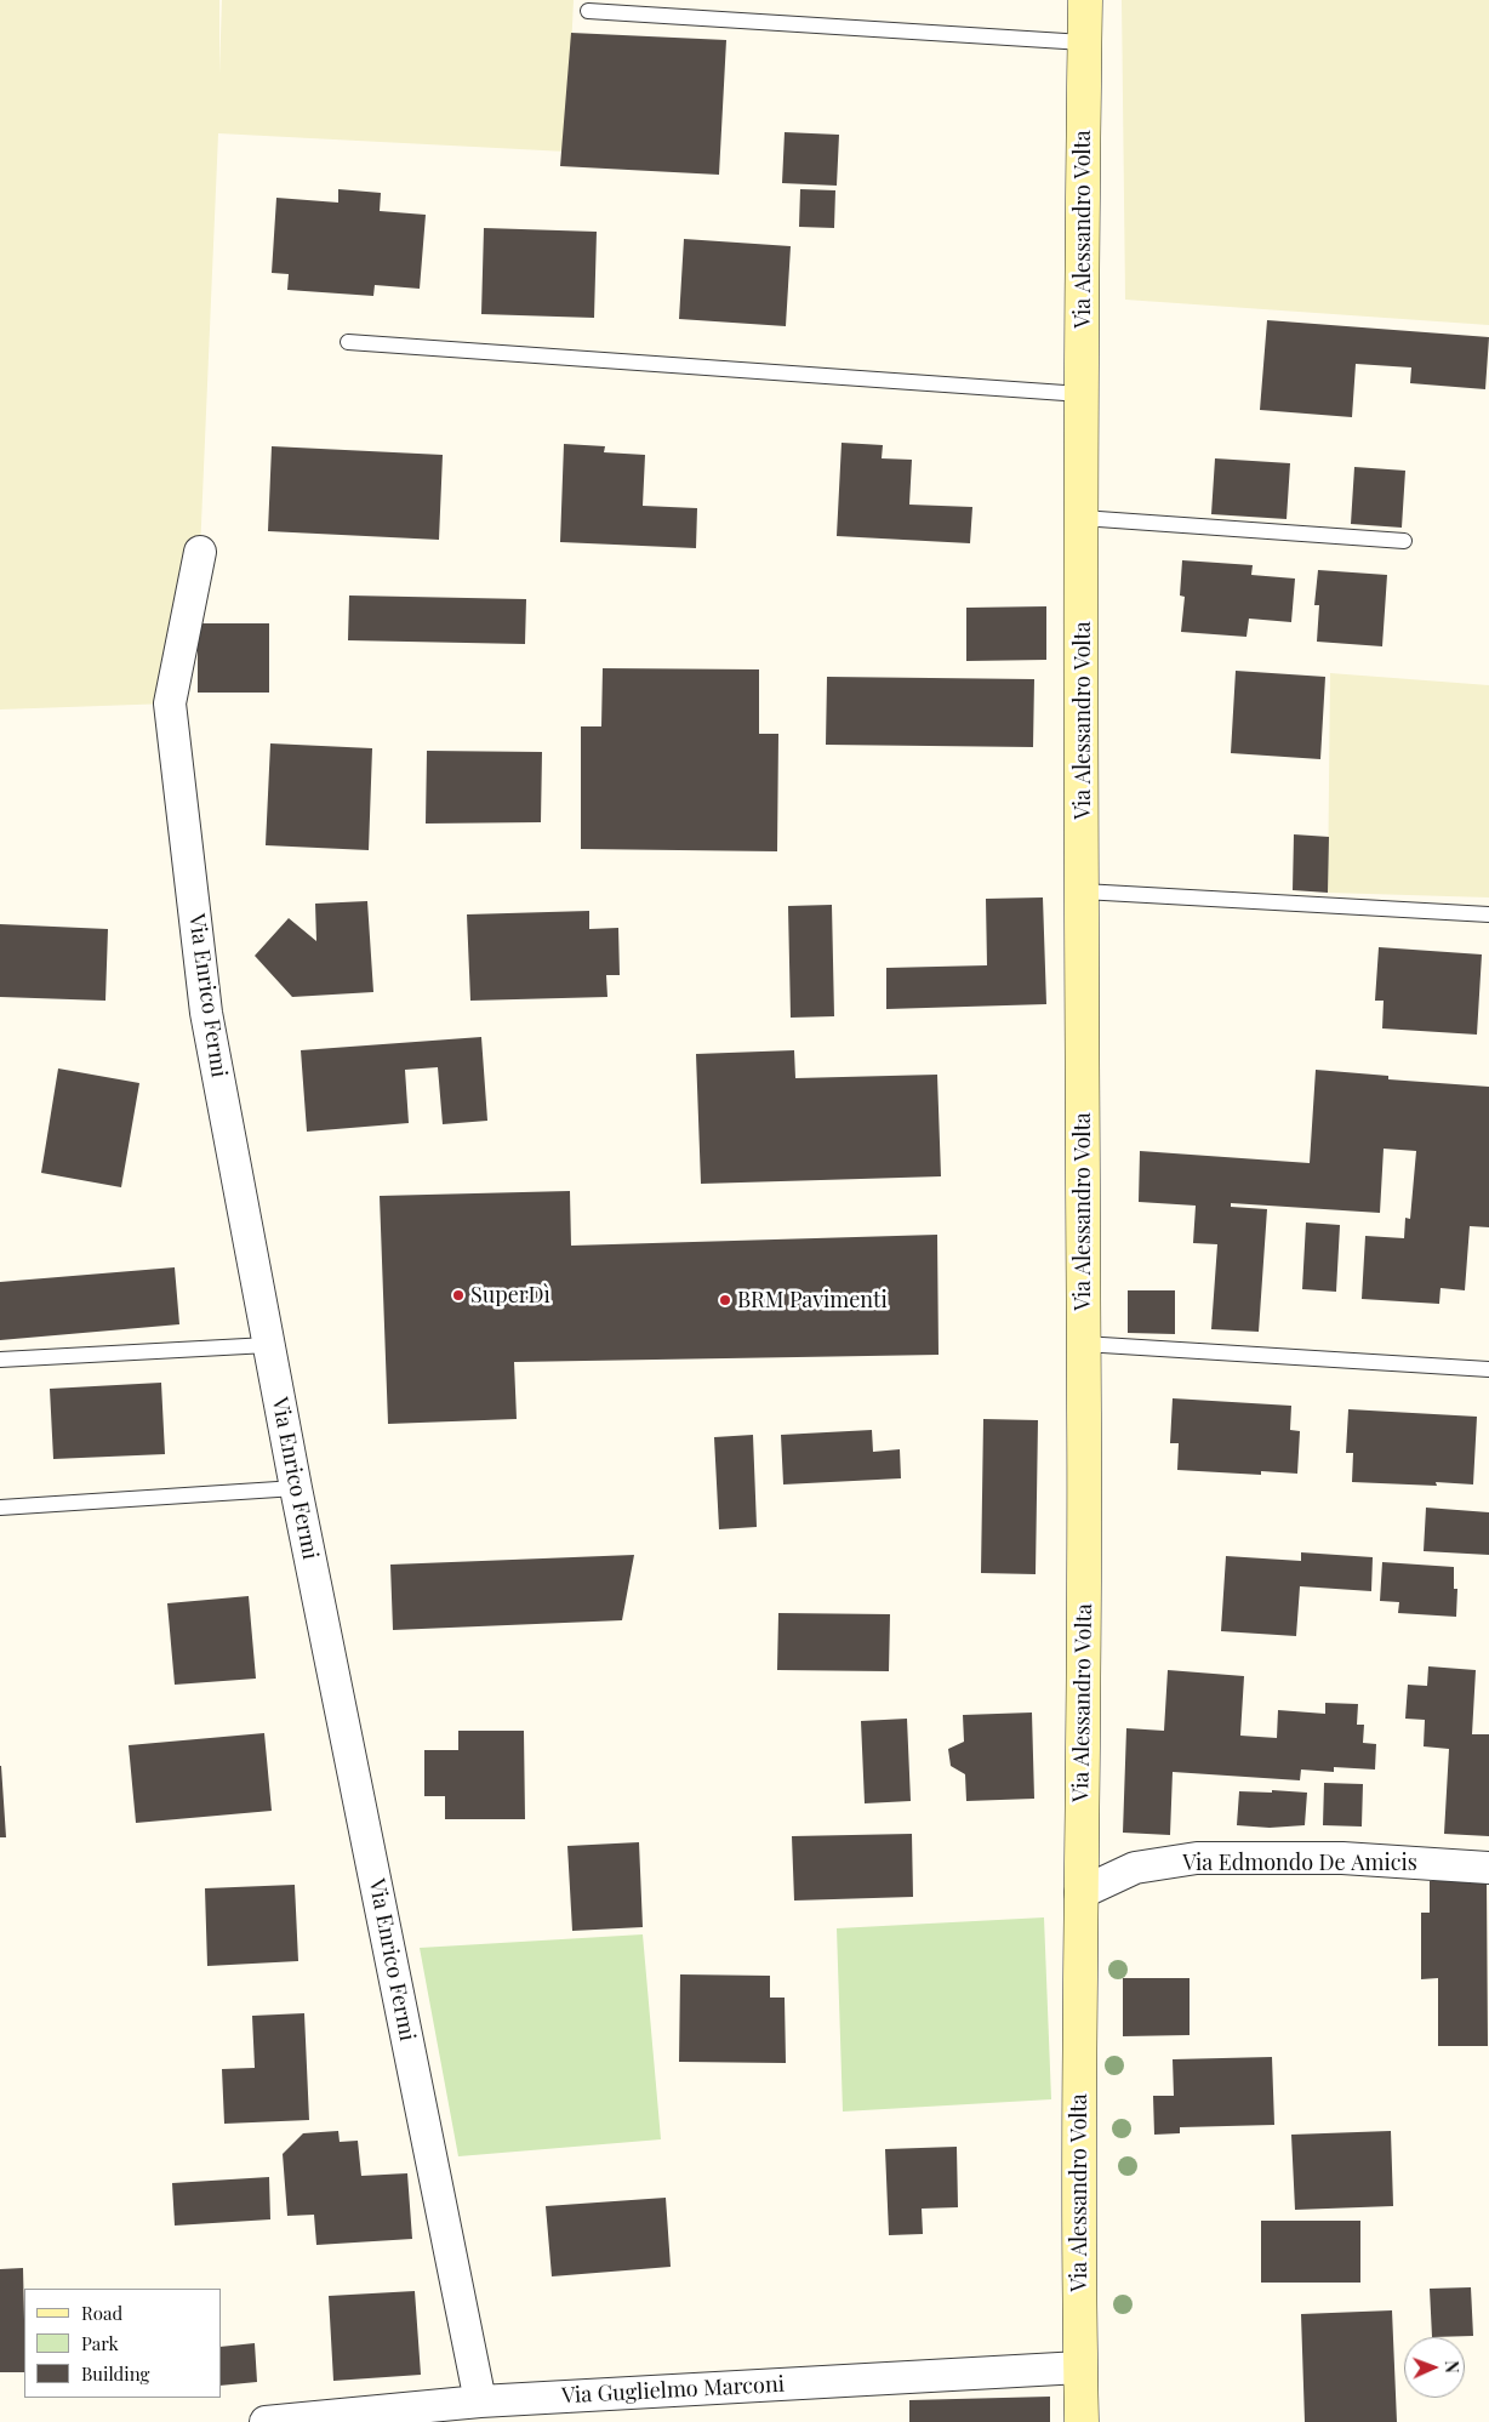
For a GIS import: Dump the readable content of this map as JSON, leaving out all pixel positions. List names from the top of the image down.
{
  "streets": {
    "street": [
      "Via Alessandro Volta",
      "Via Enrico Fermi",
      "Via Edmondo De Amicis",
      "Via Guglielmo Marconi"
    ]
  },
  "crossings": [
    ["Via Alessandro Volta", "Via Edmondo De Amicis"],
    ["Via Alessandro Volta", "Via Guglielmo Marconi"],
    ["Via Enrico Fermi", "Via Guglielmo Marconi"]
  ],
  "places": ["SuperDì", "BRM Pavimenti"],
  "legend": ["Road", "Park", "Building"],
  "north": "right"
}
